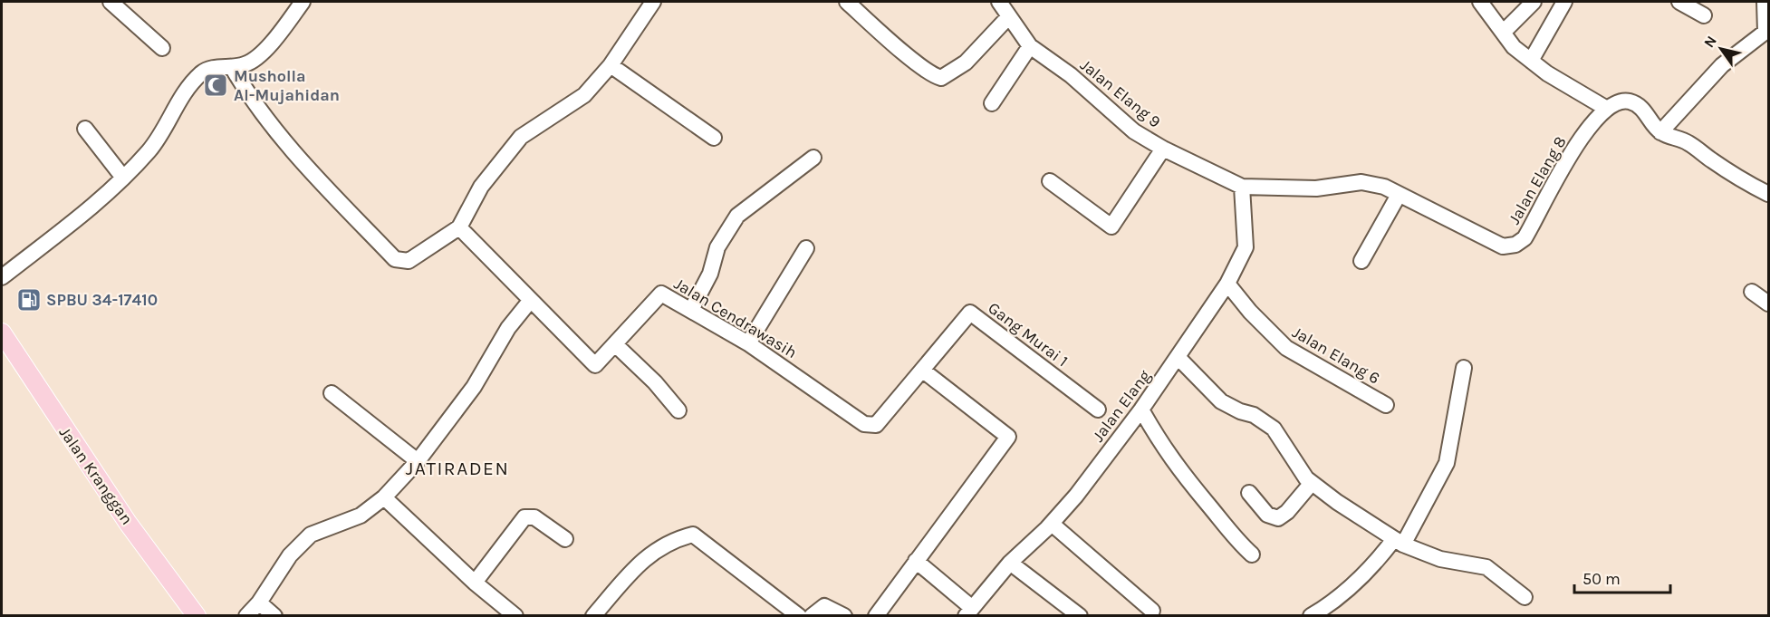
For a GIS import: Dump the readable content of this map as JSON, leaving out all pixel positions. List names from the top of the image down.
{
  "streets": {
    "main road": ["Jalan Kranggan"],
    "street": [
      "Jalan Elang 9",
      "Jalan Elang 8",
      "Jalan Cendrawasih",
      "Gang Murai 1",
      "Jalan Elang 6",
      "Jalan Elang"
    ]
  },
  "crossings": [
    ["Jalan Elang 9", "Jalan Elang 8"],
    ["Jalan Elang 9", "Jalan Elang"],
    ["Jalan Elang 8", "Jalan Elang"],
    ["Jalan Cendrawasih", "Gang Murai 1"],
    ["Jalan Elang 6", "Jalan Elang"]
  ],
  "districts": ["JATIRADEN"],
  "places": {
    "mosque": ["Musholla Al-Mujahidan"],
    "fuel station": ["SPBU 34-17410"]
  },
  "scale_bar": "50 m",
  "north": "top left"
}
